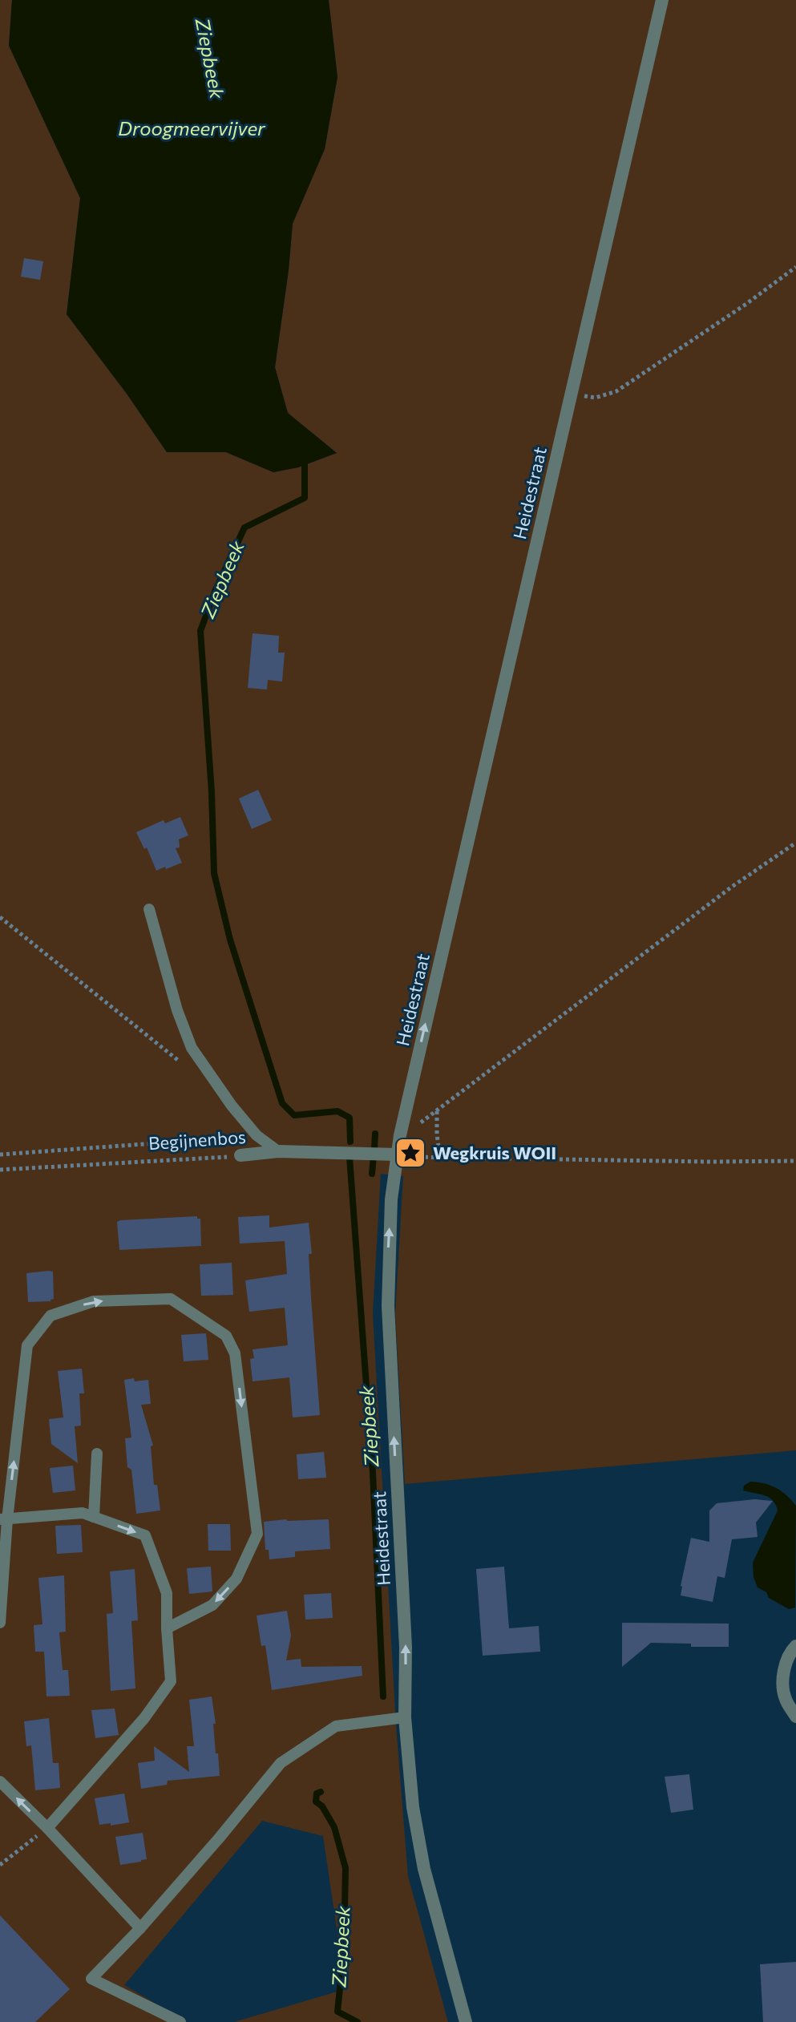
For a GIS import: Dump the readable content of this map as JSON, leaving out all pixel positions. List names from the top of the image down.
{
  "streets": {
    "street": ["Heidestraat", "Begijnenbos"]
  },
  "crossings": [
    ["Heidestraat", "Begijnenbos"]
  ],
  "one_way": ["Heidestraat"],
  "water": ["Ziepbeek", "Droogmeervijver"],
  "places": {
    "place": ["Wegkruis WOII"]
  }
}
